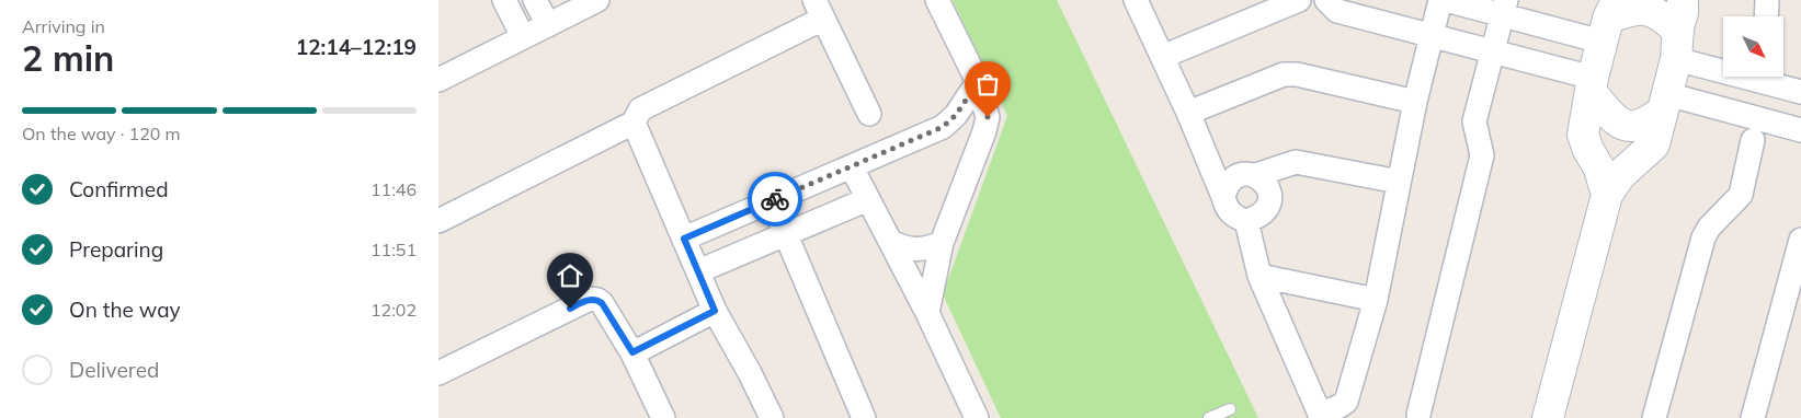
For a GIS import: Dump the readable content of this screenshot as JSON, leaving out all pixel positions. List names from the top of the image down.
{
  "north": "bottom right",
  "page": {
    "heading": ["2 min", "Arriving in", "12:14–12:19"],
    "bar": "On the way · 120 m",
    "list": [
      ["Confirmed", "11:46"],
      ["Preparing", "11:51"],
      ["On the way", "12:02"],
      "Delivered"
    ]
  }
}
